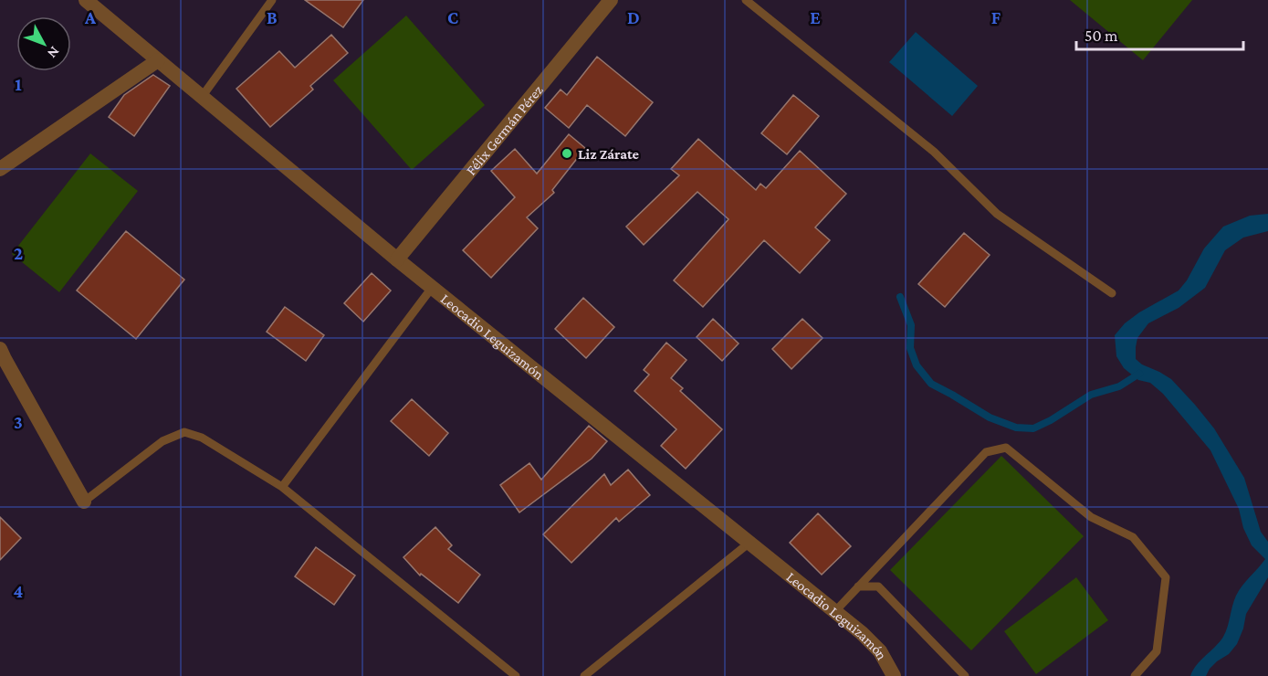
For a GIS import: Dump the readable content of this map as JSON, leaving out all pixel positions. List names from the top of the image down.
{
  "streets": {
    "street": ["Félix Germán Pérez", "Leocadio Leguizamón"]
  },
  "crossings": [
    ["Félix Germán Pérez", "Leocadio Leguizamón"]
  ],
  "places": ["Liz Zárate"],
  "scale_bar": "50 m",
  "north": "bottom right",
  "grid": {
    "columns": [
      "A",
      "B",
      "C",
      "D",
      "E",
      "F"
    ],
    "rows": [
      "1",
      "2",
      "3",
      "4"
    ]
  }
}
